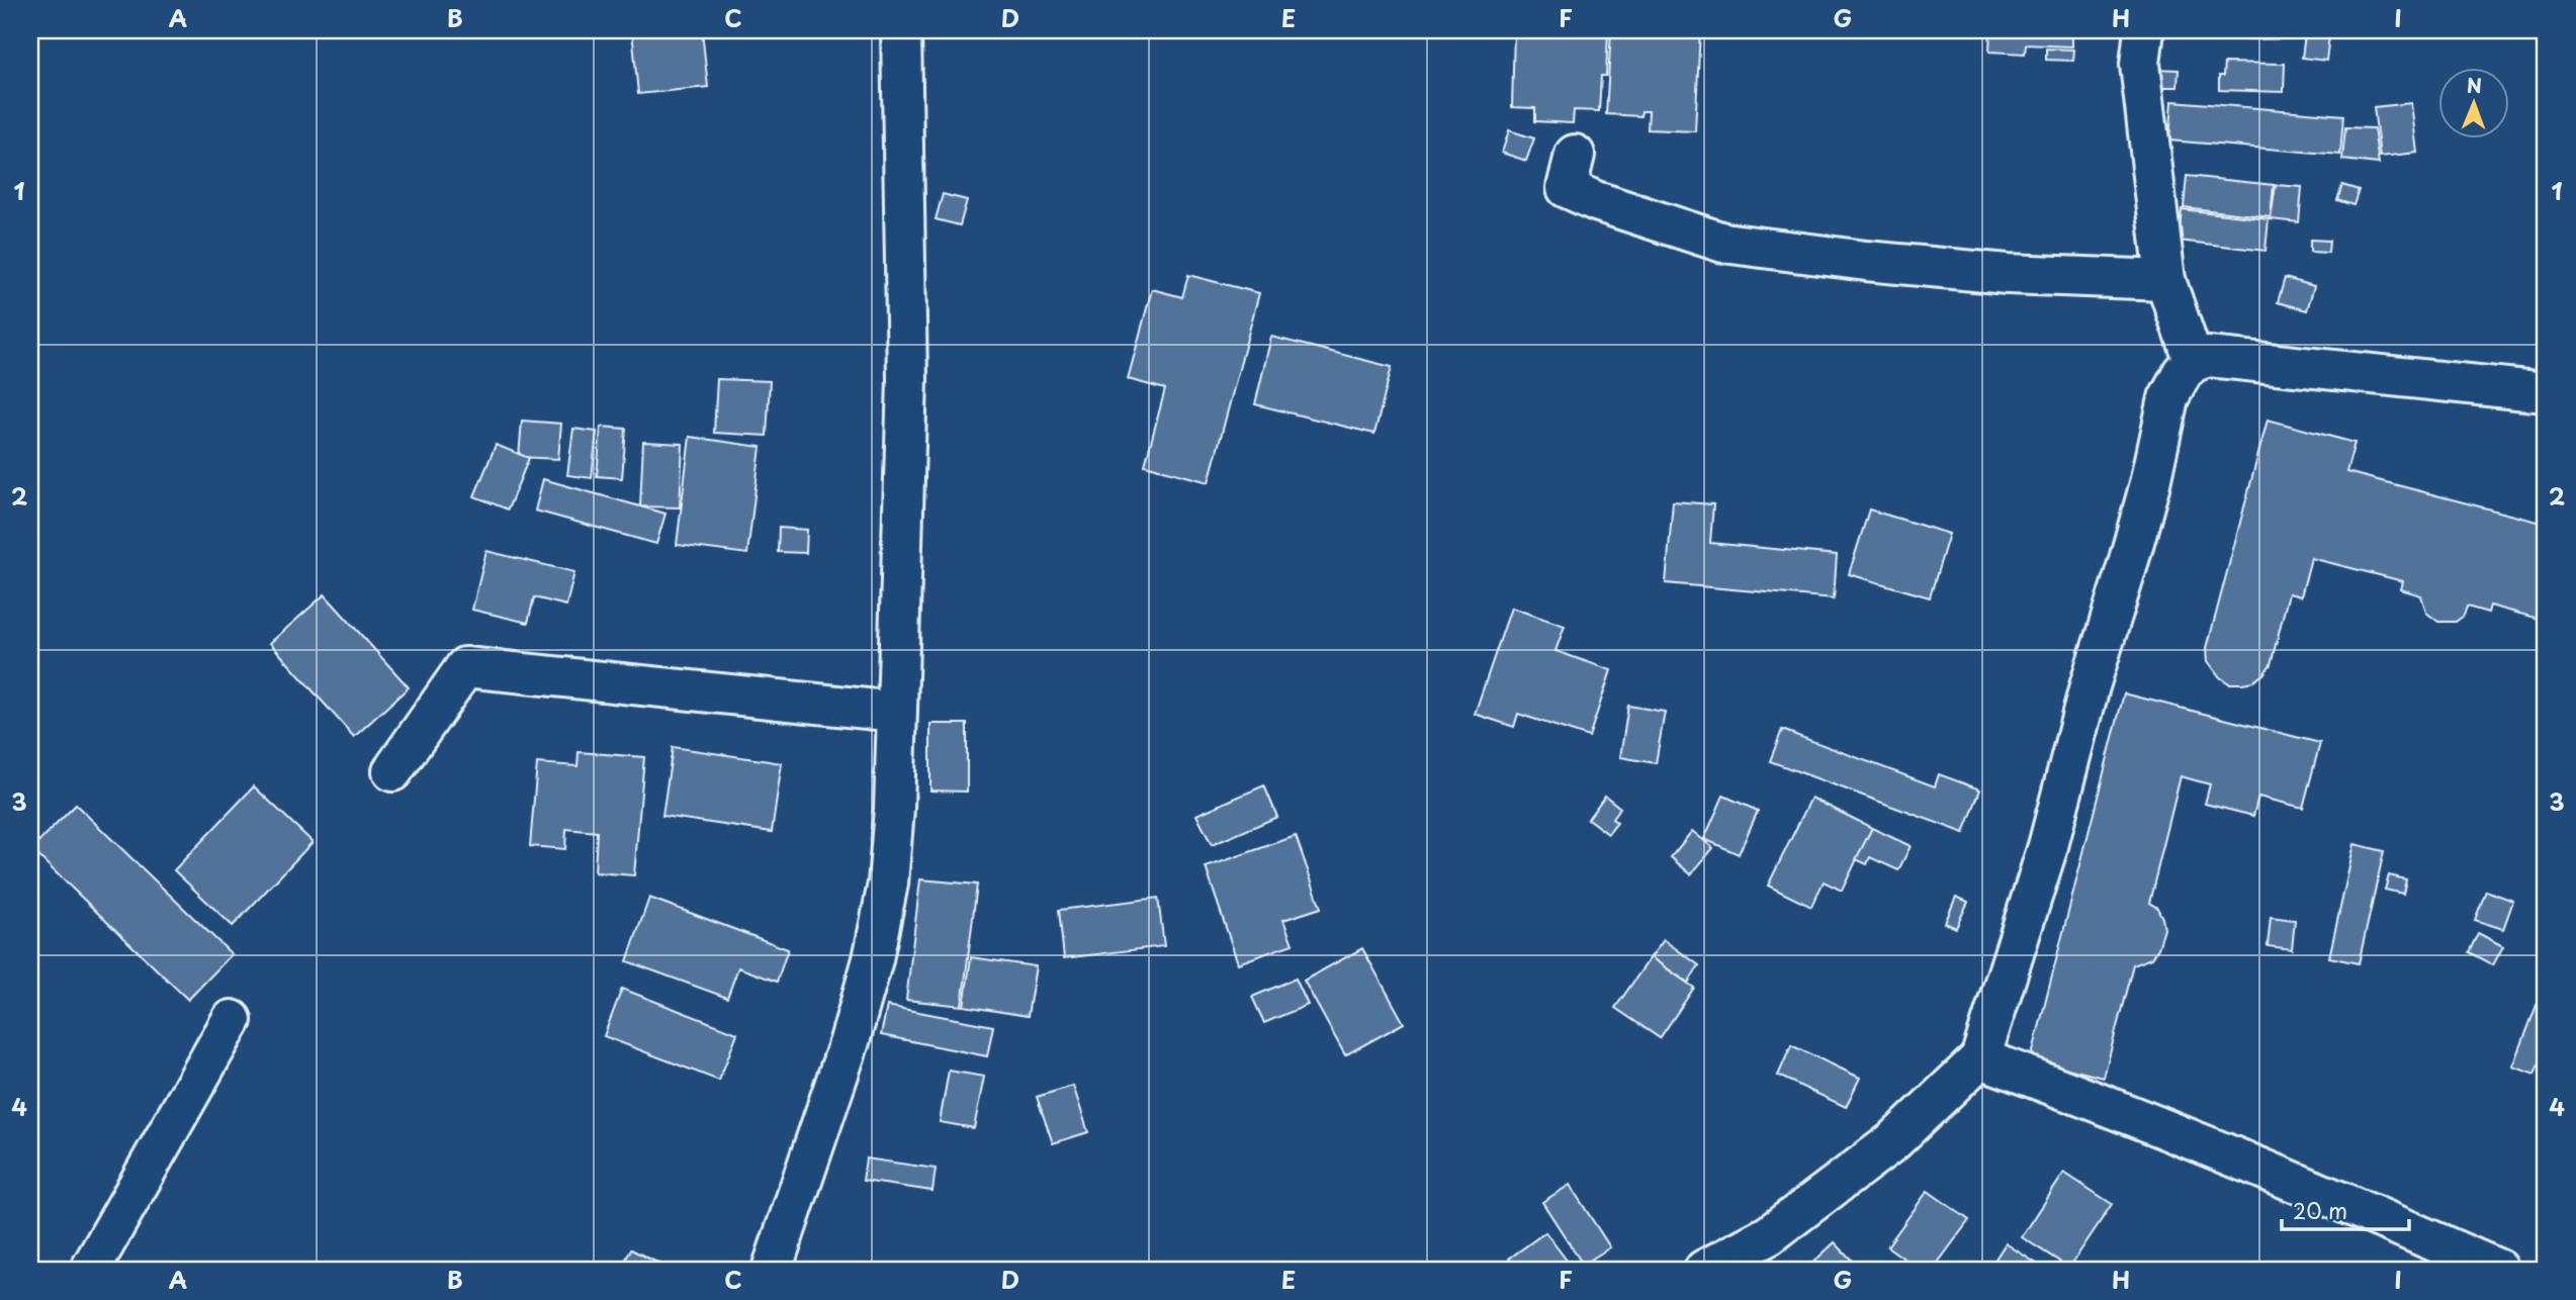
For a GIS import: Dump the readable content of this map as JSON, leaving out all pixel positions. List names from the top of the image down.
{
  "scale_bar": "20 m",
  "north": "top",
  "grid": {
    "columns": [
      "A",
      "B",
      "C",
      "D",
      "E",
      "F",
      "G",
      "H",
      "I"
    ],
    "rows": [
      "1",
      "2",
      "3",
      "4"
    ]
  }
}
